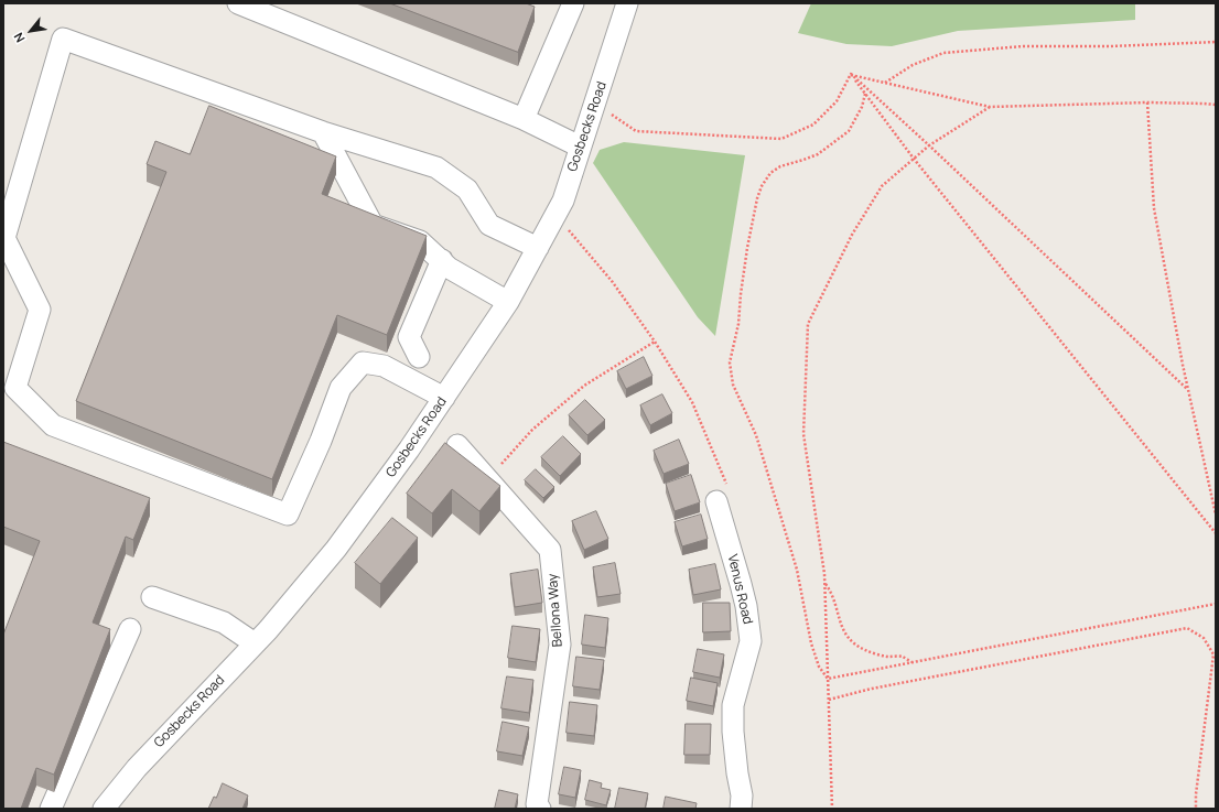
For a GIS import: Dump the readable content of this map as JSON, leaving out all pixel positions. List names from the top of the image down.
{
  "streets": {
    "street": ["Gosbecks Road", "Venus Road", "Bellona Way"]
  },
  "north": "bottom left"
}
